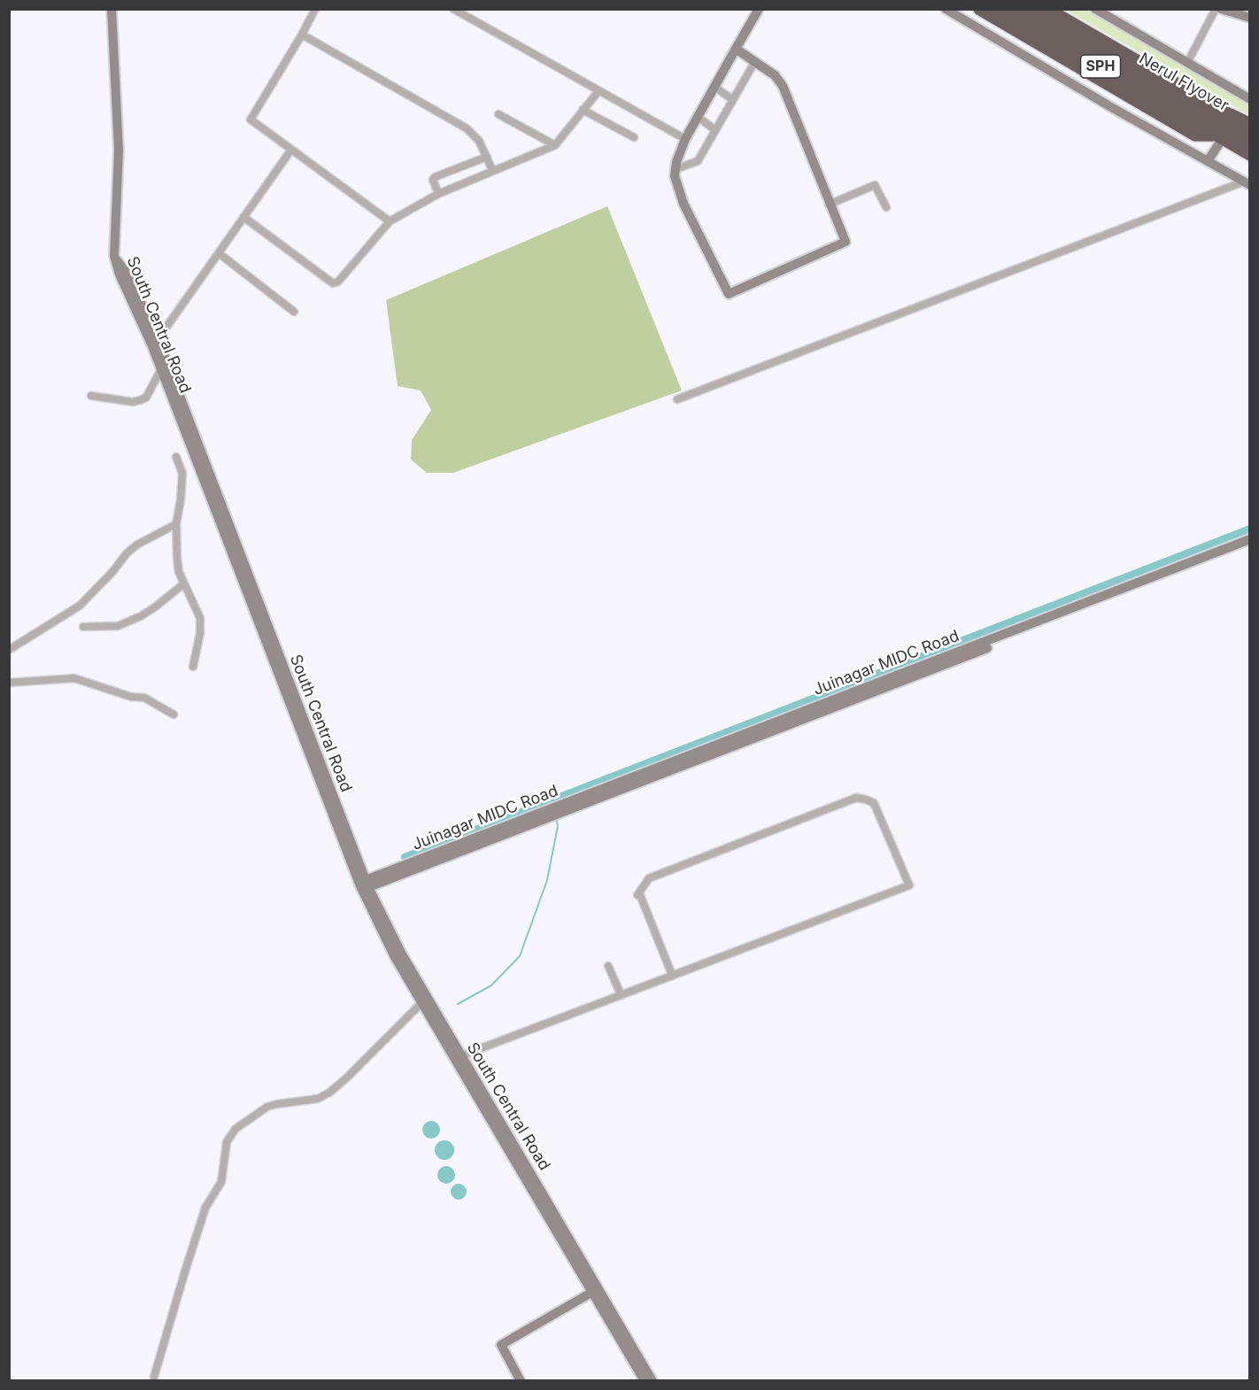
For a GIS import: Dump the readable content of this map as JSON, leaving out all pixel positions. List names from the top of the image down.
{
  "streets": {
    "highway": ["SPH", "Nerul Flyover"],
    "street": ["South Central Road", "Juinagar MIDC Road"]
  },
  "crossings": [
    ["SPH", "Nerul Flyover"],
    ["South Central Road", "Juinagar MIDC Road"]
  ]
}
